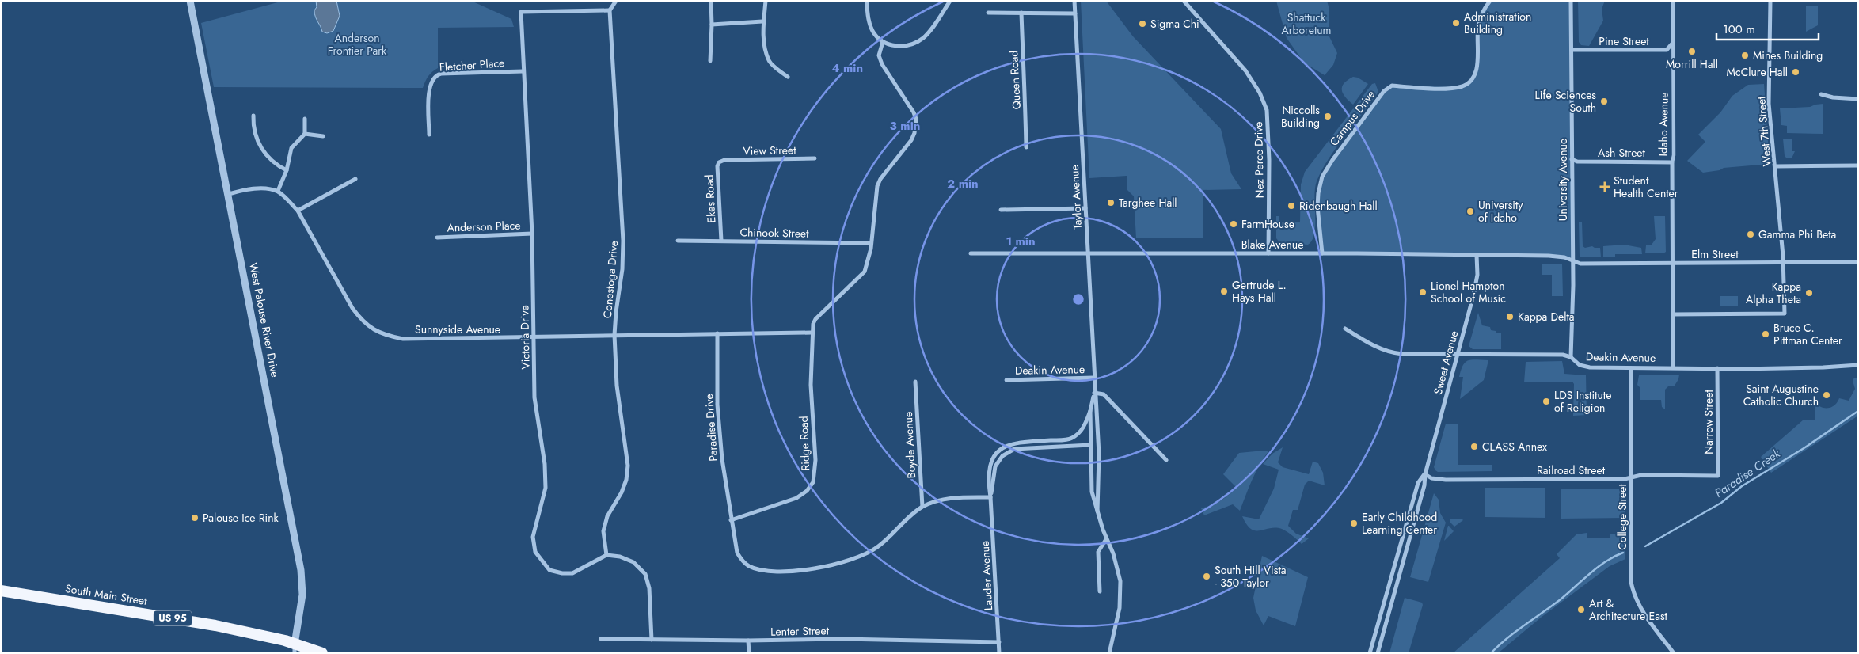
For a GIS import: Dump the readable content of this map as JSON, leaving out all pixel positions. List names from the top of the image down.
{
  "streets": {
    "highway": ["South Main Street", "US 95"],
    "street": [
      "Pine Street",
      "Fletcher Place",
      "Queen Road",
      "Campus Drive",
      "Idaho Avenue",
      "West 7th Street",
      "View Street",
      "Ash Street",
      "Nez Perce Drive",
      "University Avenue",
      "Taylor Avenue",
      "Ekes Road",
      "Anderson Place",
      "Chinook Street",
      "Blake Avenue",
      "Elm Street",
      "Conestoga Drive",
      "West Palouse River Drive",
      "Sunnyside Avenue",
      "Victoria Drive",
      "Deakin Avenue",
      "Sweet Avenue",
      "Narrow Street",
      "Paradise Drive",
      "Ridge Road",
      "Boyde Avenue",
      "Railroad Street",
      "College Street",
      "Lauder Avenue",
      "Lenter Street"
    ]
  },
  "crossings": [
    ["Pine Street", "Idaho Avenue"],
    ["Pine Street", "University Avenue"],
    ["Fletcher Place", "Victoria Drive"],
    ["Campus Drive", "Blake Avenue"],
    ["Idaho Avenue", "West 7th Street"],
    ["Idaho Avenue", "Ash Street"],
    ["Idaho Avenue", "Elm Street"],
    ["Idaho Avenue", "Deakin Avenue"],
    ["West 7th Street", "Elm Street"],
    ["View Street", "Ekes Road"],
    ["Ash Street", "University Avenue"],
    ["Nez Perce Drive", "Blake Avenue"],
    ["University Avenue", "Blake Avenue"],
    ["University Avenue", "Elm Street"],
    ["University Avenue", "Deakin Avenue"],
    ["Taylor Avenue", "Blake Avenue"],
    ["Taylor Avenue", "Deakin Avenue"],
    ["Taylor Avenue", "Lauder Avenue"],
    ["Ekes Road", "Chinook Street"],
    ["Anderson Place", "Victoria Drive"],
    ["Chinook Street", "Ridge Road"],
    ["Blake Avenue", "Elm Street"],
    ["Blake Avenue", "Sweet Avenue"],
    ["Conestoga Drive", "Sunnyside Avenue"],
    ["Conestoga Drive", "Victoria Drive"],
    ["West Palouse River Drive", "South Main Street"],
    ["Sunnyside Avenue", "Victoria Drive"],
    ["Sunnyside Avenue", "Paradise Drive"],
    ["Sunnyside Avenue", "Ridge Road"],
    ["Deakin Avenue", "Sweet Avenue"],
    ["Deakin Avenue", "Narrow Street"],
    ["Deakin Avenue", "College Street"],
    ["Sweet Avenue", "Railroad Street"],
    ["Narrow Street", "Railroad Street"],
    ["Paradise Drive", "Ridge Road"],
    ["Railroad Street", "College Street"],
    ["Lauder Avenue", "Lenter Street"]
  ],
  "water": ["Paradise Creek"],
  "parks": ["Shattuck Arboretum", "Anderson Frontier Park"],
  "places": {
    "other": [
      "Administration Building",
      "Sigma Chi",
      "Morrill Hall",
      "Mines Building",
      "McClure Hall",
      "Life Sciences South",
      "Niccolls Building",
      "Targhee Hall",
      "Ridenbaugh Hall",
      "University of Idaho",
      "FarmHouse",
      "Gamma Phi Beta",
      "Gertrude L. Hays Hall",
      "Lionel Hampton School of Music",
      "Kappa Alpha Theta",
      "Kappa Delta",
      "Bruce C. Pittman Center",
      "Saint Augustine Catholic Church",
      "LDS Institute of Religion",
      "CLASS Annex",
      "Palouse Ice Rink",
      "Early Childhood Learning Center",
      "South Hill Vista - 350 Taylor",
      "Art & Architecture East"
    ],
    "health": ["Student Health Center"]
  },
  "scale_bar": "100 m",
  "rings": [
    "4 min",
    "3 min",
    "2 min",
    "1 min"
  ]
}
